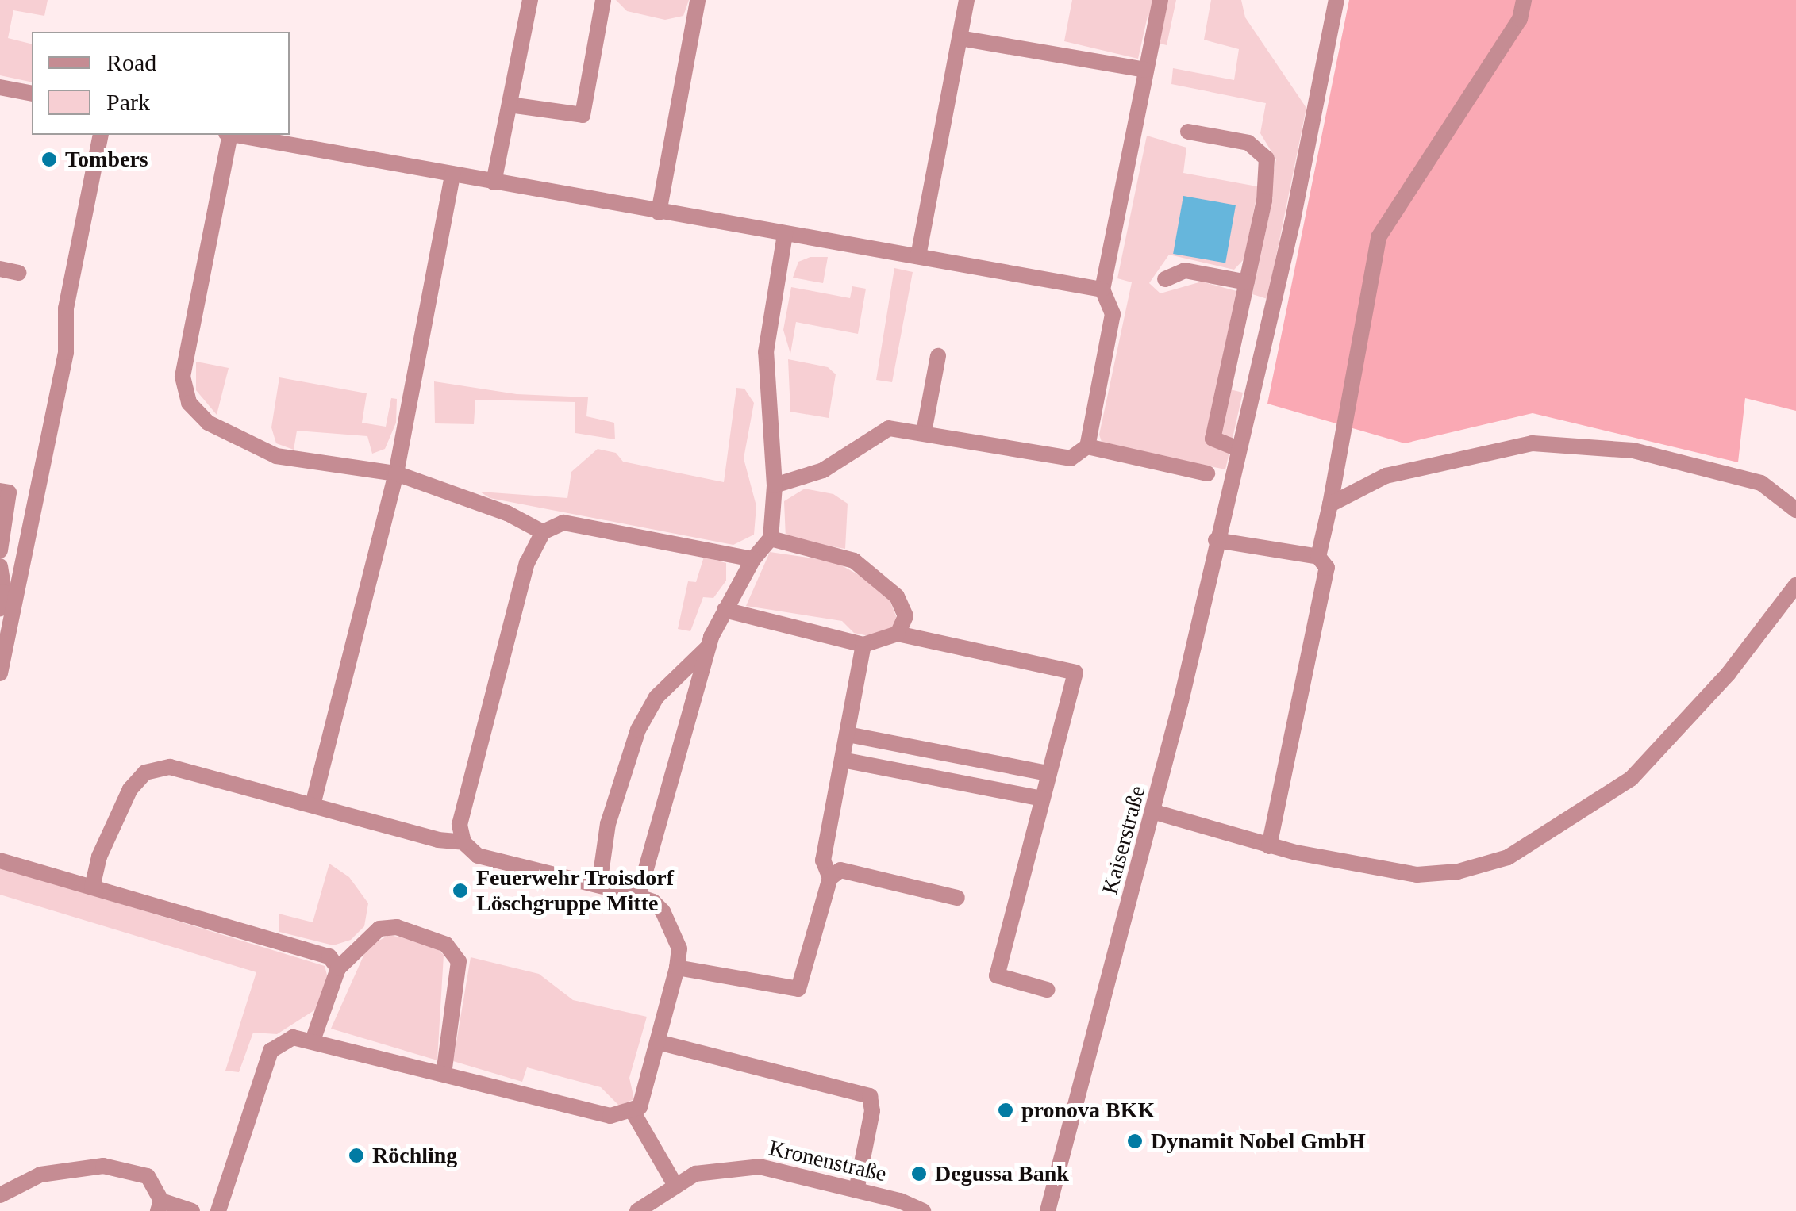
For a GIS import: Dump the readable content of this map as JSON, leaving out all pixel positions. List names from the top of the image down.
{
  "streets": {
    "street": ["Kaiserstraße", "Kronenstraße"]
  },
  "places": [
    "Tombers",
    "Feuerwehr Troisdorf Löschgruppe Mitte",
    "pronova BKK",
    "Dynamit Nobel GmbH",
    "Röchling",
    "Degussa Bank"
  ],
  "legend": ["Road", "Park"]
}
